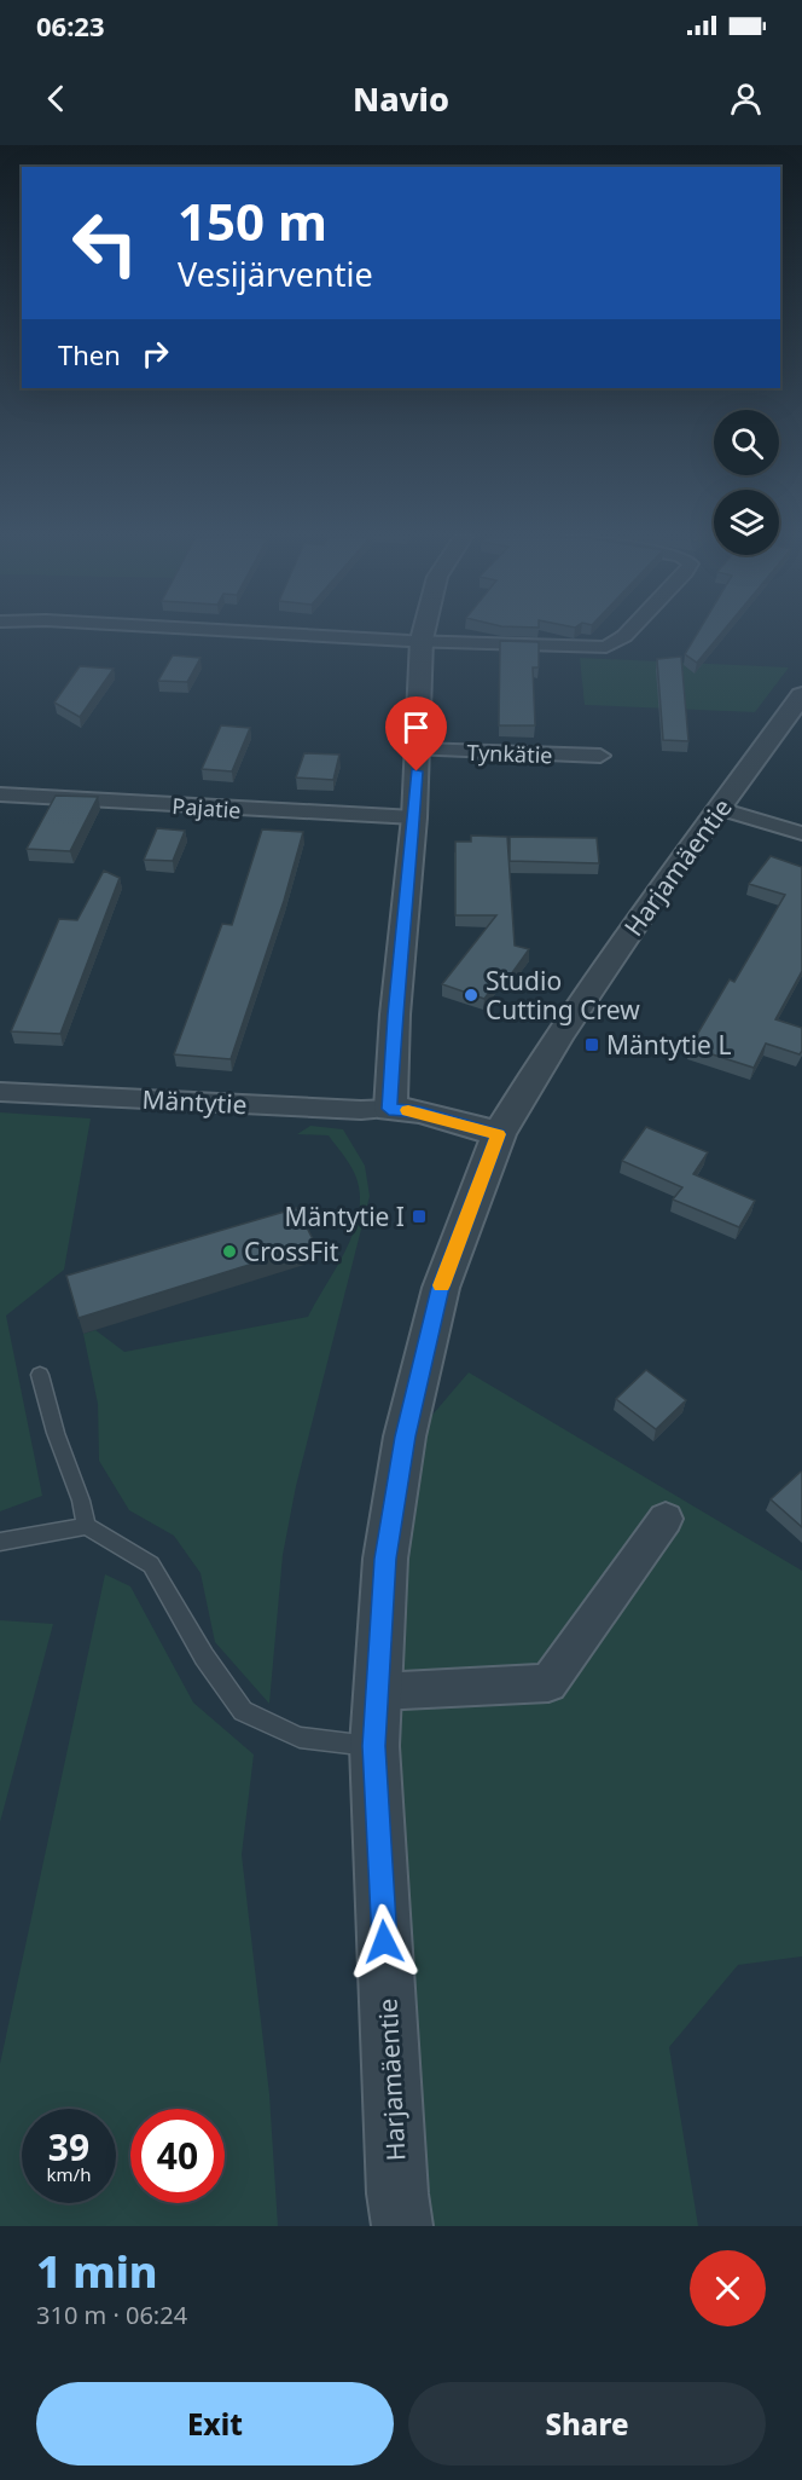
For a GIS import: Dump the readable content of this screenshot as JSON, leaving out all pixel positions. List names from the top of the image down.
{
  "streets": {
    "street": [
      "Tynkätie",
      "Pajatie",
      "Harjamäentie",
      "Mäntytie"
    ]
  },
  "places": {
    "other": ["Studio Cutting Crew", "CrossFit"],
    "transit": ["Mäntytie L", "Mäntytie I"]
  },
  "page": {
    "status": "06:23",
    "header": "Navio",
    "turn": ["150 m", "Vesijärventie"],
    "then": "Then",
    "speed": "39 km/h",
    "limit": "40",
    "heading": ["1 min", "310 m · 06:24"],
    "buttons": ["Exit", "Share"]
  }
}
